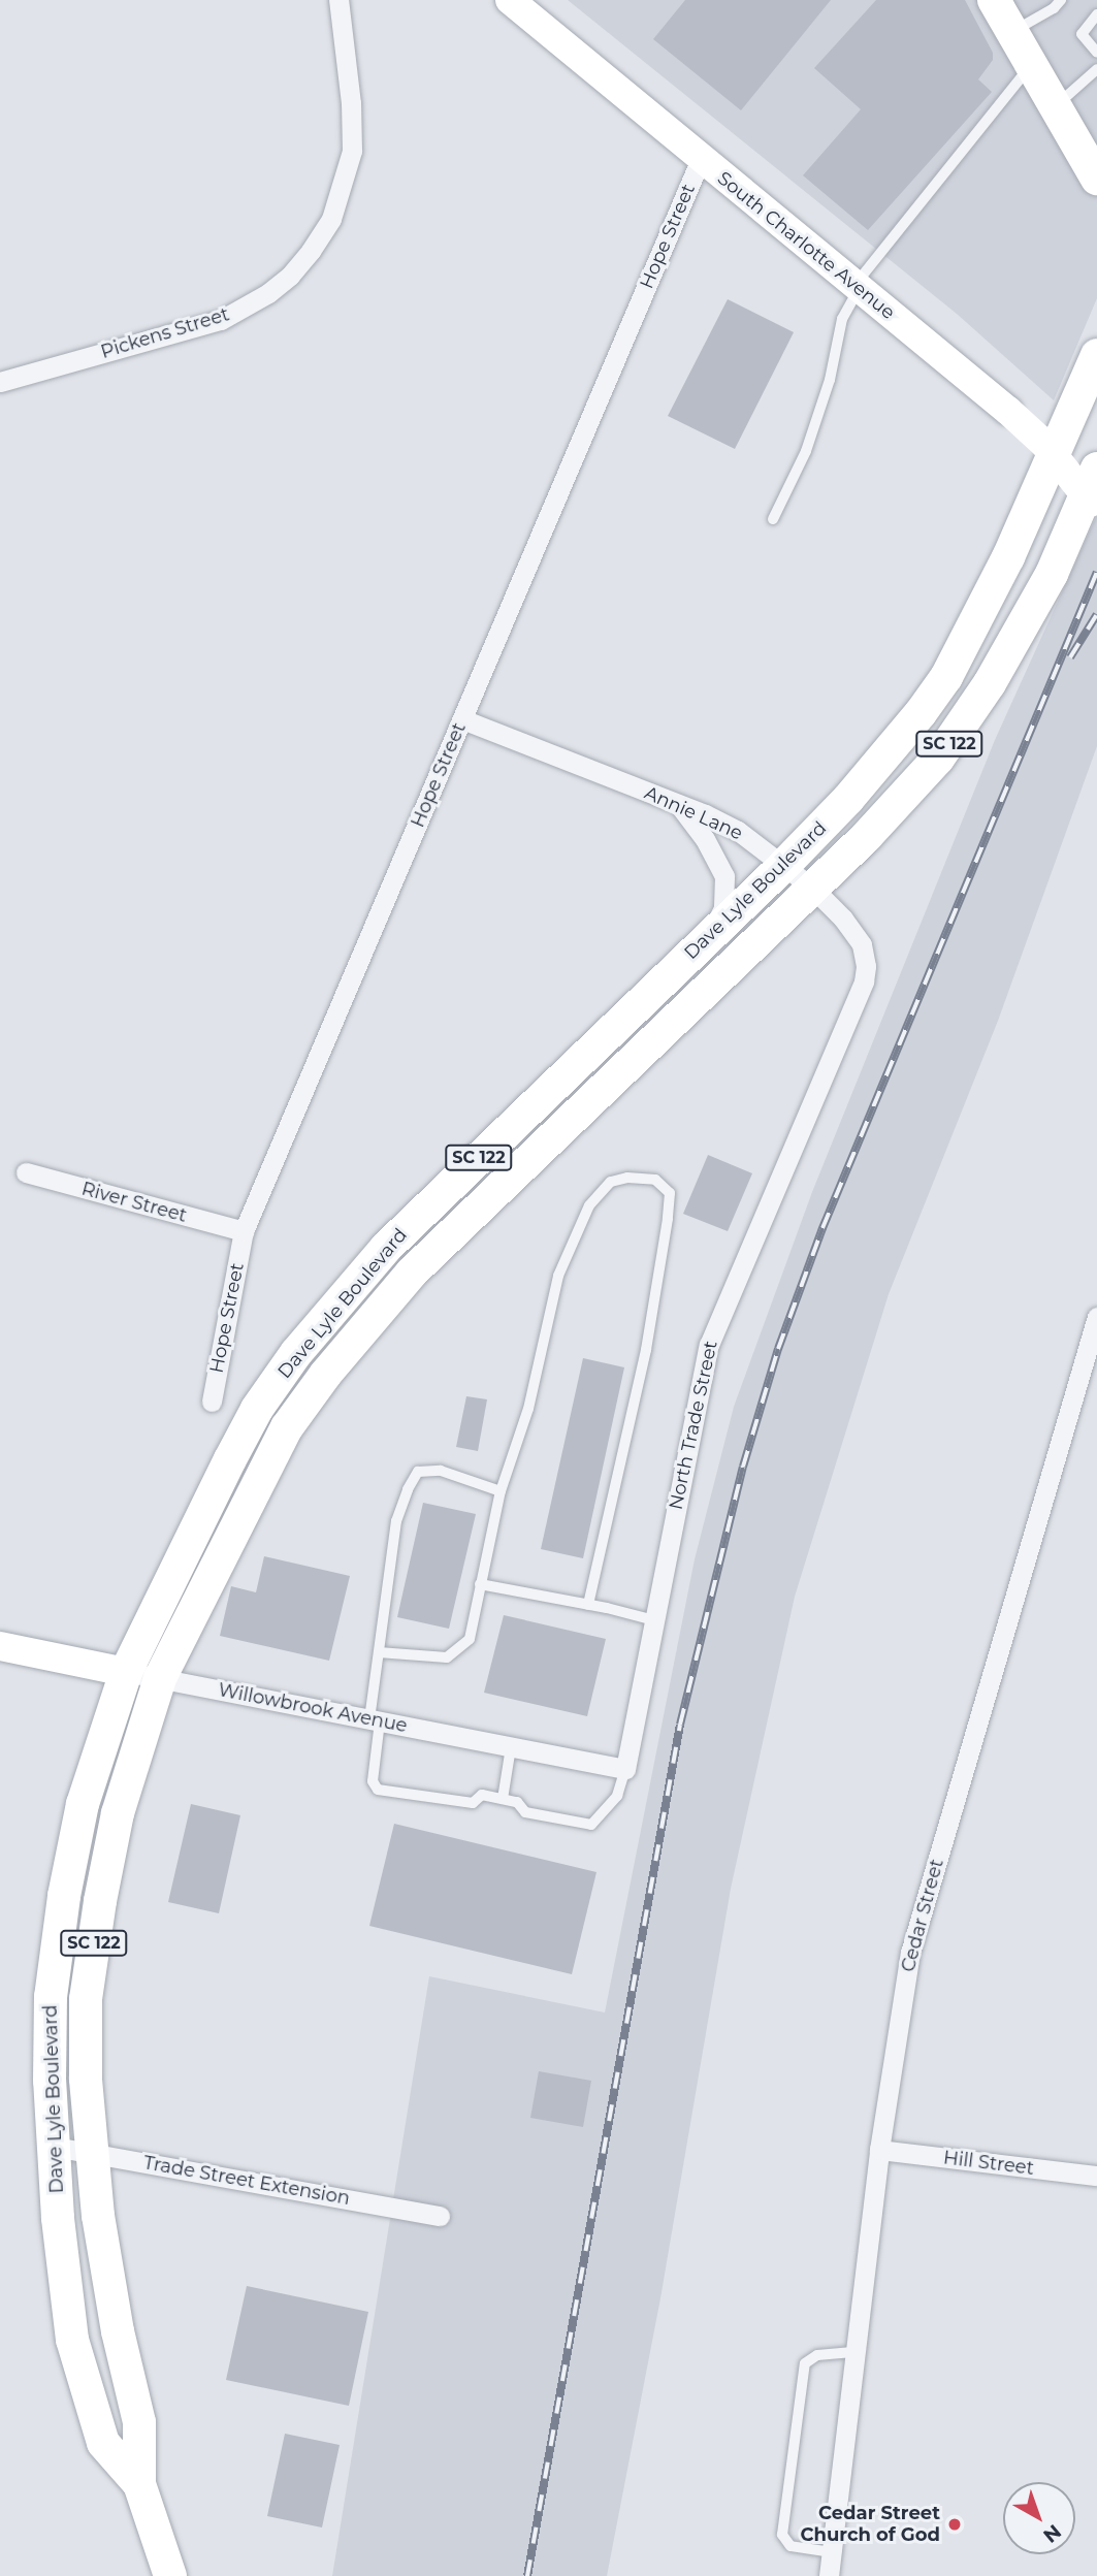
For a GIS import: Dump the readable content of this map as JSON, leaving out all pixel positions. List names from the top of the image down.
{
  "streets": {
    "main road": ["SC 122", "Dave Lyle Boulevard"],
    "street": [
      "Hope Street",
      "South Charlotte Avenue",
      "Pickens Street",
      "Annie Lane",
      "River Street",
      "North Trade Street",
      "Willowbrook Avenue",
      "Cedar Street",
      "Hill Street",
      "Trade Street Extension"
    ]
  },
  "crossings": [
    ["Hope Street", "South Charlotte Avenue"],
    ["Hope Street", "Annie Lane"],
    ["Hope Street", "River Street"],
    ["Annie Lane", "Dave Lyle Boulevard"],
    ["Annie Lane", "North Trade Street"],
    ["Dave Lyle Boulevard", "Willowbrook Avenue"],
    ["Dave Lyle Boulevard", "Trade Street Extension"],
    ["North Trade Street", "Willowbrook Avenue"],
    ["Cedar Street", "Hill Street"]
  ],
  "places": ["Cedar Street Church of God"],
  "north": "bottom right"
}
